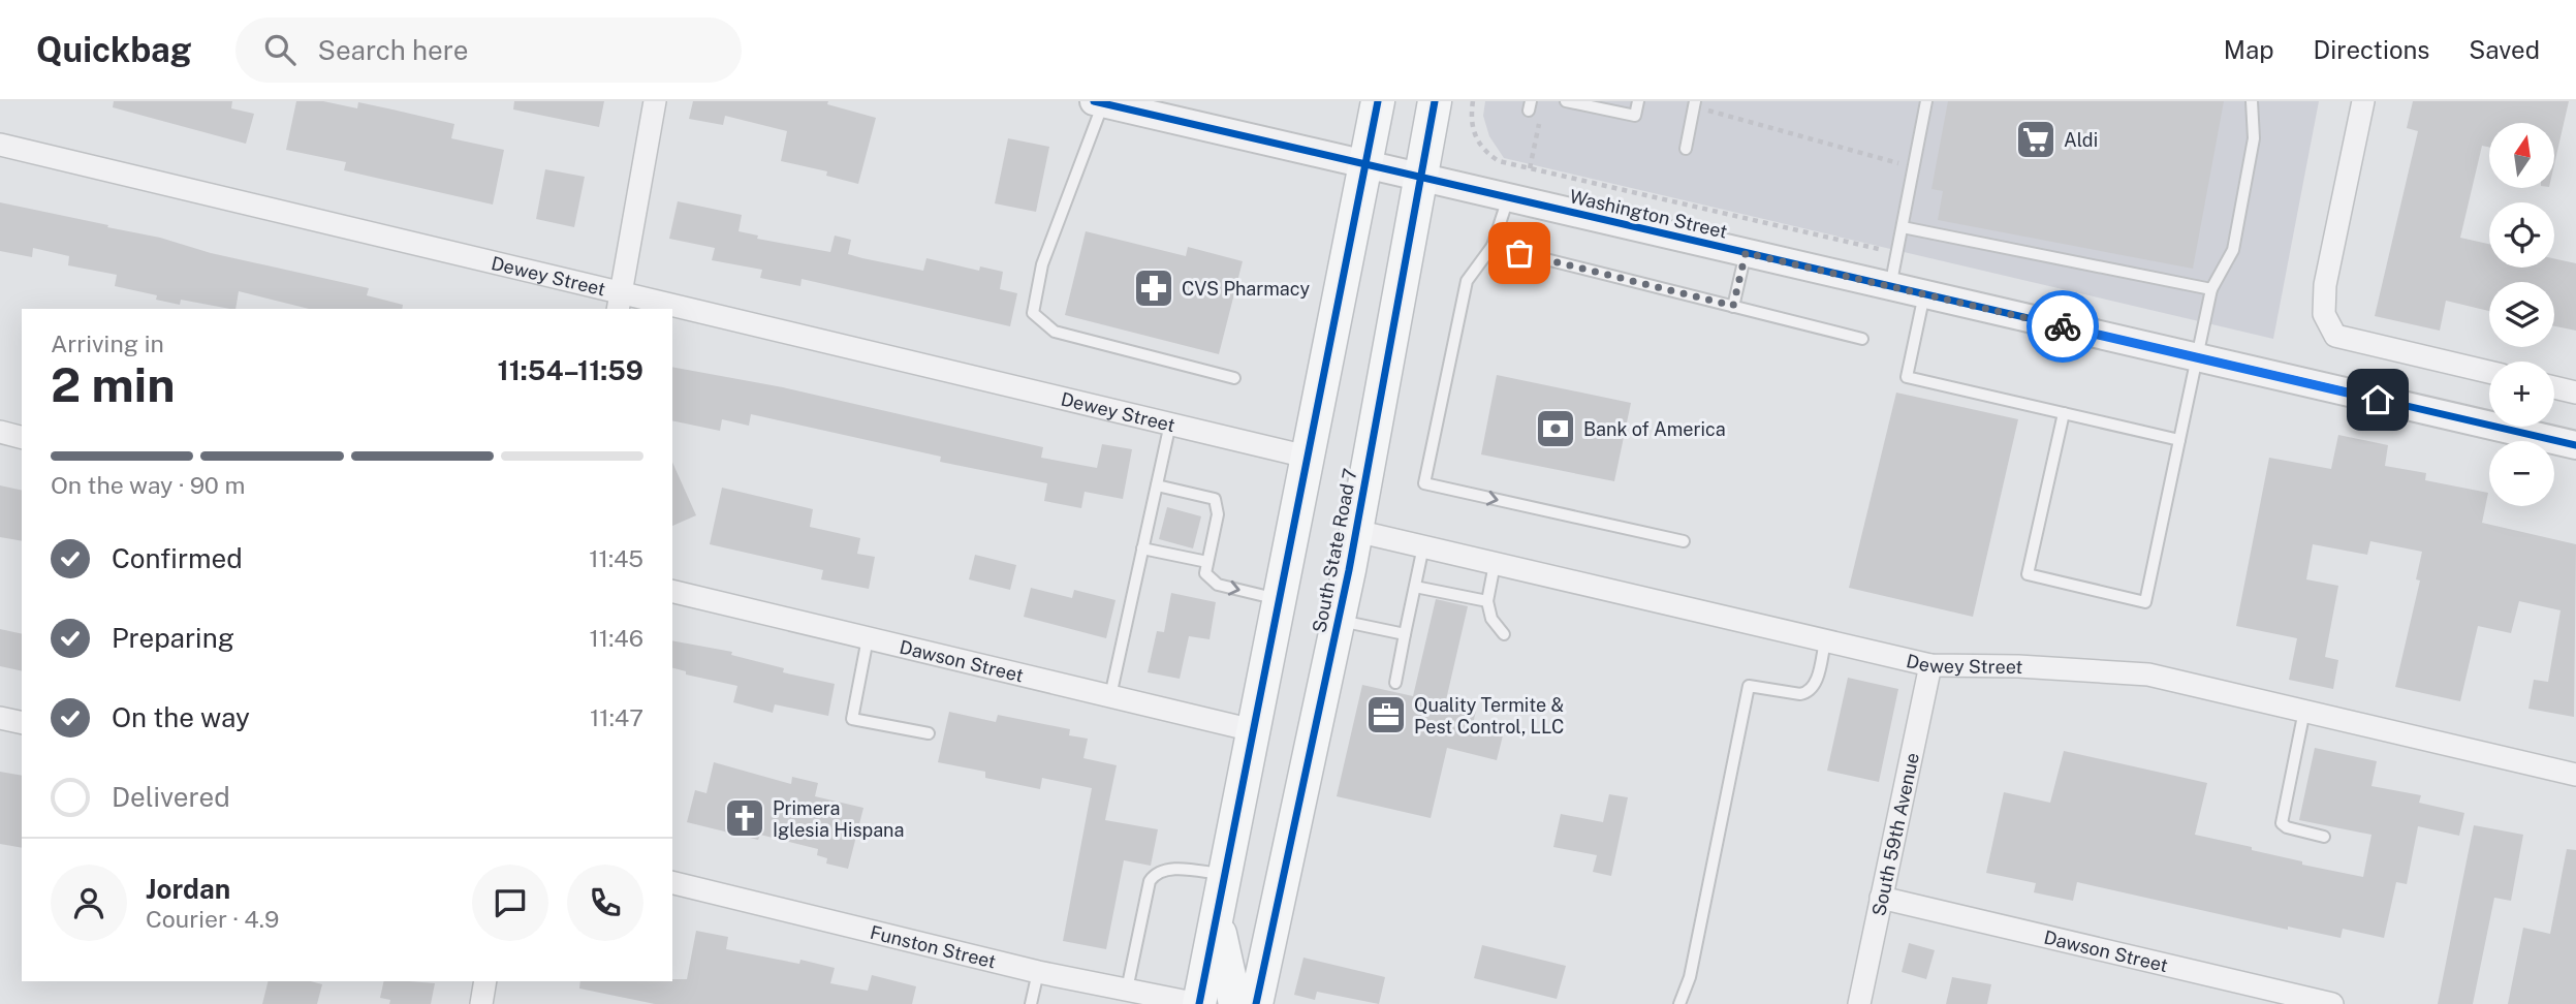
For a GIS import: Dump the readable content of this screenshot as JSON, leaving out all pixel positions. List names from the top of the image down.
{
  "streets": {
    "main road": ["South State Road 7"],
    "street": [
      "Washington Street",
      "Dewey Street",
      "Dawson Street",
      "South 59th Avenue",
      "Funston Street"
    ]
  },
  "crossings": [
    ["Washington Street", "South State Road 7"],
    ["Dewey Street", "South State Road 7"],
    ["Dewey Street", "South 59th Avenue"],
    ["Dawson Street", "South 59th Avenue"]
  ],
  "places": {
    "supermarket": ["Aldi"],
    "pharmacy": ["CVS Pharmacy"],
    "bank": ["Bank of America"],
    "office": ["Quality Termite & Pest Control, LLC"],
    "church": ["Primera Iglesia Hispana"]
  },
  "north": "top",
  "page": {
    "header": "Quickbag",
    "search": "Search here",
    "nav": ["Map", "Directions", "Saved"],
    "map_buttons": ["+", "−"],
    "heading": ["2 min", "Arriving in", "11:54–11:59"],
    "panel": ["Jordan", "Courier · 4.9"],
    "bar": "On the way · 90 m",
    "list": [
      ["Confirmed", "11:45"],
      ["Preparing", "11:46"],
      ["On the way", "11:47"],
      "Delivered"
    ]
  }
}
